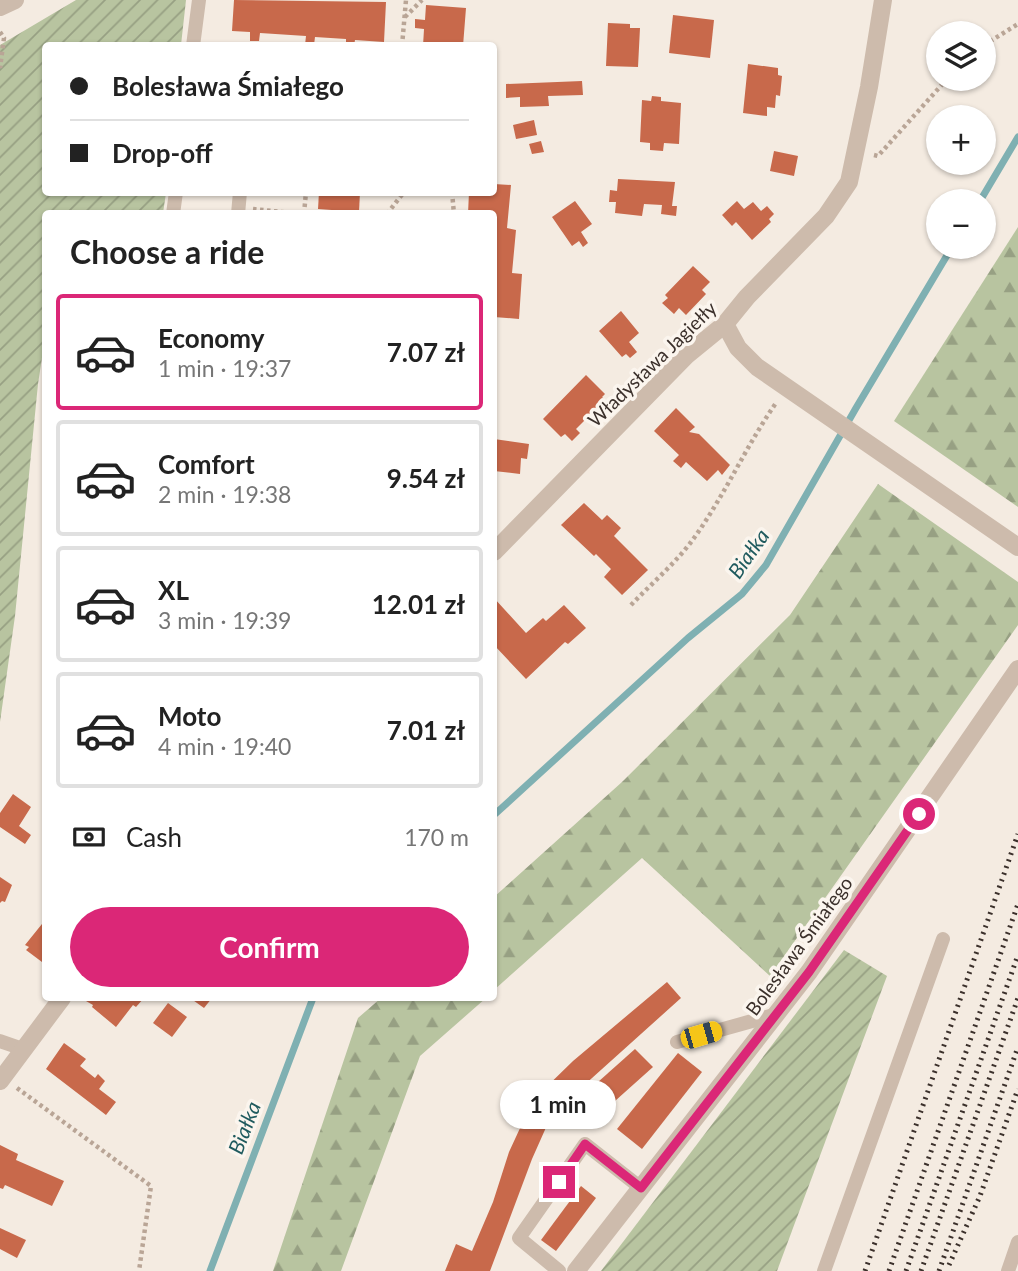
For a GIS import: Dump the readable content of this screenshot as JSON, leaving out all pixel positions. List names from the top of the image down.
{
  "streets": {
    "street": ["Władysława Jagiełły", "Bolesława Śmiałego"]
  },
  "water": ["Białka"],
  "page": {
    "map_buttons": ["+", "−"],
    "banner": ["Bolesława Śmiałego", "Drop-off"],
    "heading": "Choose a ride",
    "list": [
      {
        "name": "Economy",
        "note": "1 min · 19:37",
        "value": "7.07 zł"
      },
      {
        "name": "Comfort",
        "note": "2 min · 19:38",
        "value": "9.54 zł"
      },
      {
        "name": "XL",
        "note": "3 min · 19:39",
        "value": "12.01 zł"
      },
      {
        "name": "Moto",
        "note": "4 min · 19:40",
        "value": "7.01 zł"
      }
    ],
    "pay": ["Cash", "170 m"],
    "buttons": "Confirm",
    "bubble": "1 min"
  }
}
